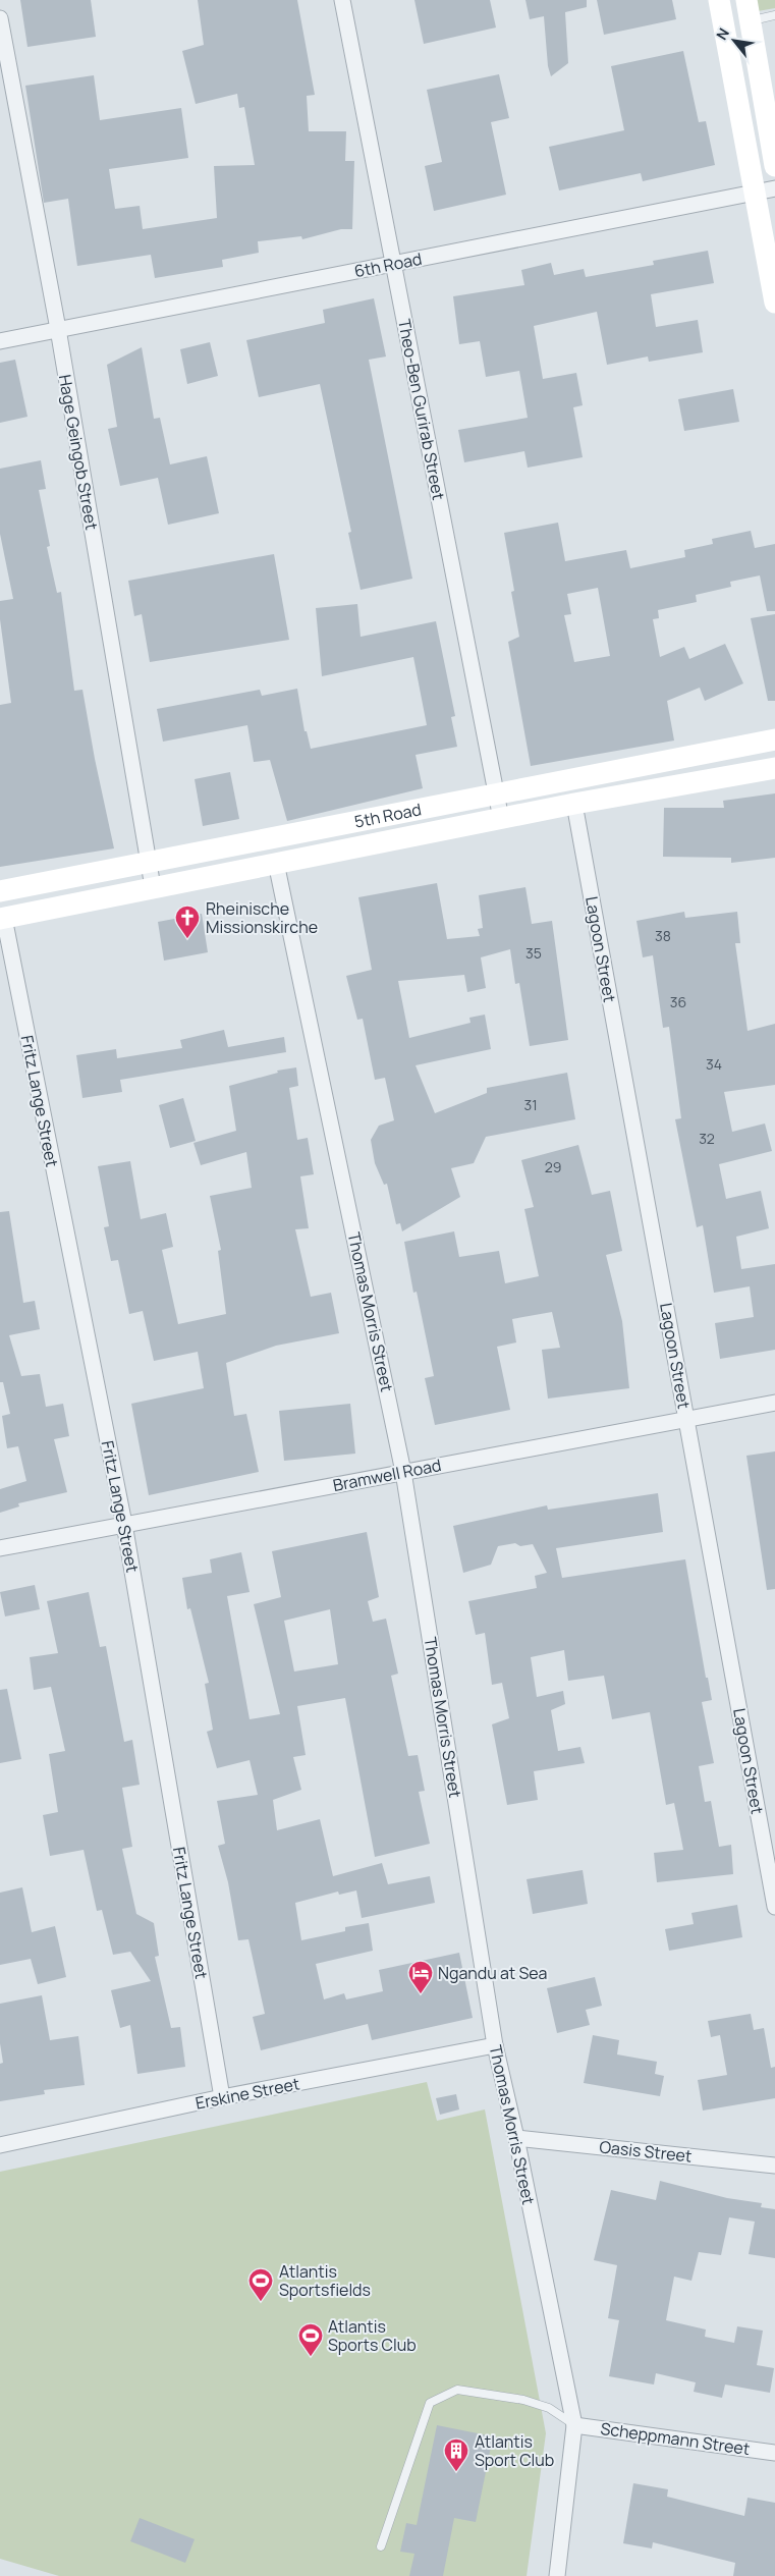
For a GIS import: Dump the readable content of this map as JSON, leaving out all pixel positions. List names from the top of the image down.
{
  "streets": {
    "main road": ["5th Road"],
    "street": [
      "6th Road",
      "Theo-Ben Gurirab Street",
      "Hage Geingob Street",
      "Lagoon Street",
      "Fritz Lange Street",
      "Thomas Morris Street",
      "Bramwell Road",
      "Erskine Street",
      "Oasis Street",
      "Scheppmann Street"
    ]
  },
  "crossings": [
    ["6th Road", "Theo-Ben Gurirab Street"],
    ["6th Road", "Hage Geingob Street"],
    ["Theo-Ben Gurirab Street", "5th Road"],
    ["Hage Geingob Street", "5th Road"],
    ["5th Road", "Lagoon Street"],
    ["5th Road", "Fritz Lange Street"],
    ["5th Road", "Thomas Morris Street"],
    ["Lagoon Street", "Bramwell Road"],
    ["Fritz Lange Street", "Bramwell Road"],
    ["Fritz Lange Street", "Erskine Street"],
    ["Thomas Morris Street", "Bramwell Road"],
    ["Thomas Morris Street", "Erskine Street"],
    ["Thomas Morris Street", "Oasis Street"],
    ["Thomas Morris Street", "Scheppmann Street"]
  ],
  "places": {
    "church": ["Rheinische Missionskirche"],
    "hotel": ["Ngandu at Sea"],
    "sports": ["Atlantis Sportsfields", "Atlantis Sports Club"],
    "building": ["Atlantis Sport Club"]
  },
  "house_numbers": [
    "38",
    "35",
    "36",
    "34",
    "31",
    "32",
    "29"
  ],
  "north": "top left"
}
